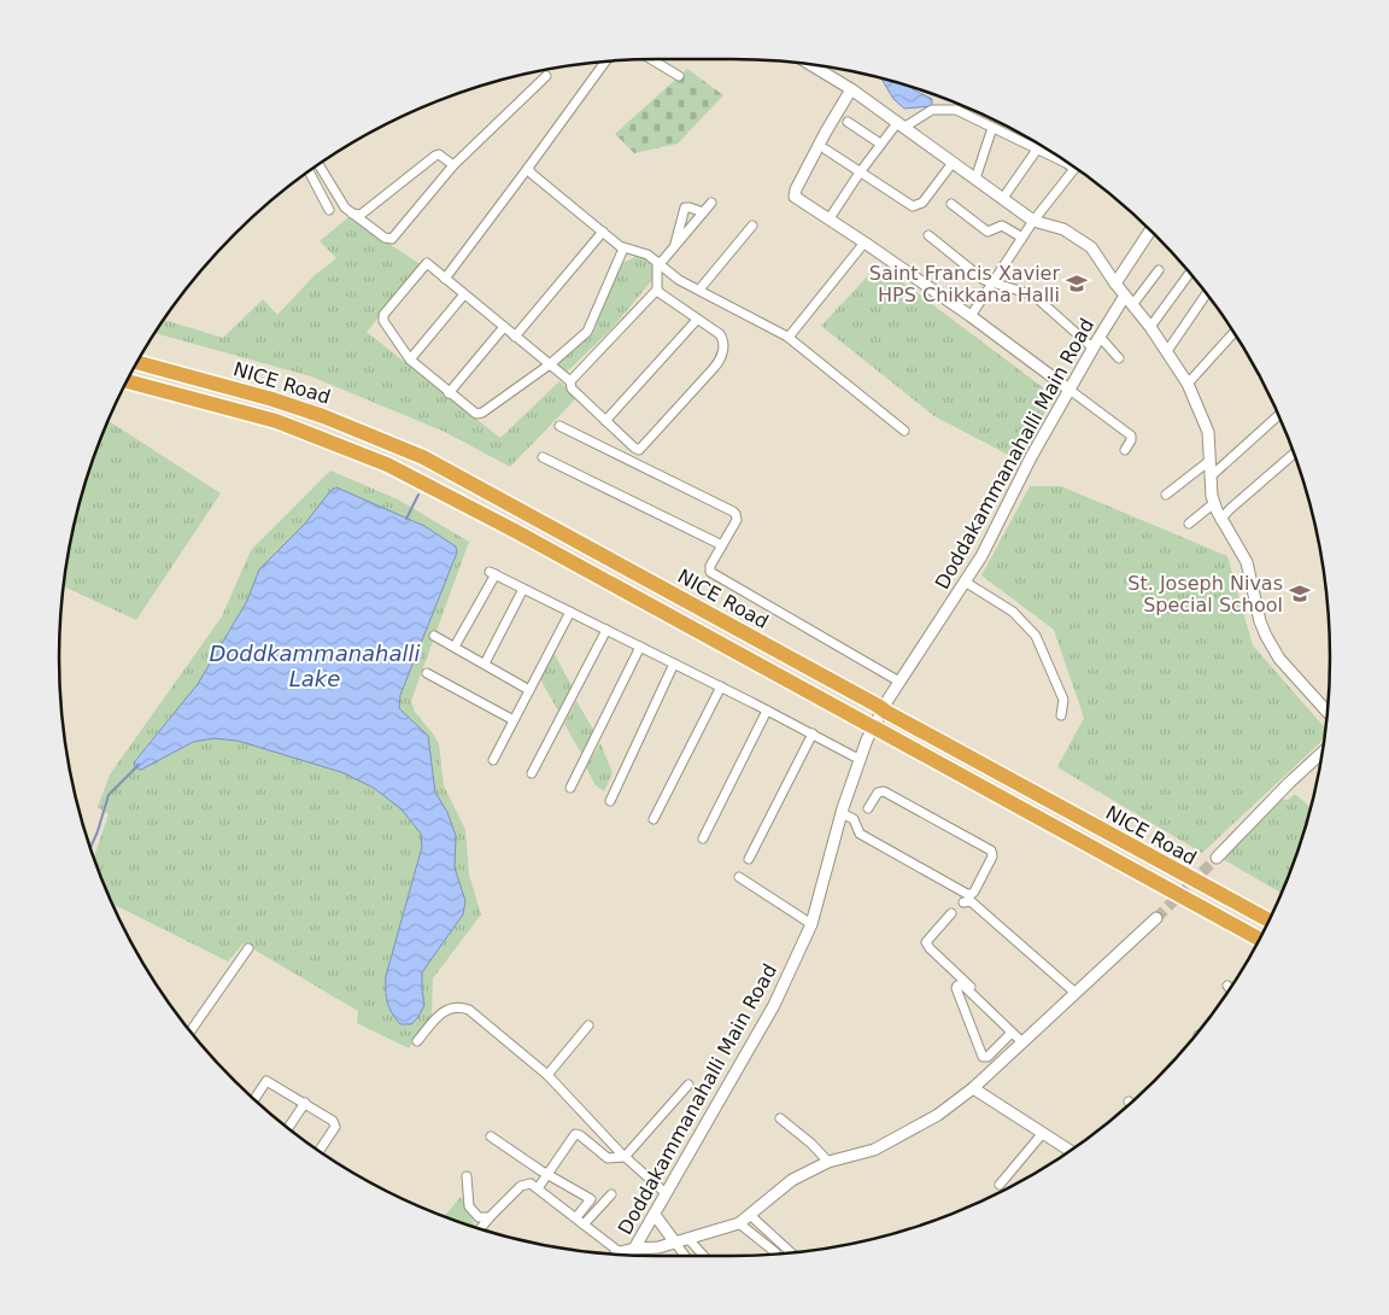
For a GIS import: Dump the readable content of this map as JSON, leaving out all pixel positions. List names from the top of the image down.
{
  "streets": {
    "highway": ["NICE Road"],
    "street": ["Doddakammanahalli Main Road"]
  },
  "water": ["Doddkammanahalli Lake"],
  "places": {
    "school or university": ["Saint Francis Xavier HPS Chikkana Halli", "St. Joseph Nivas Special School"]
  }
}
